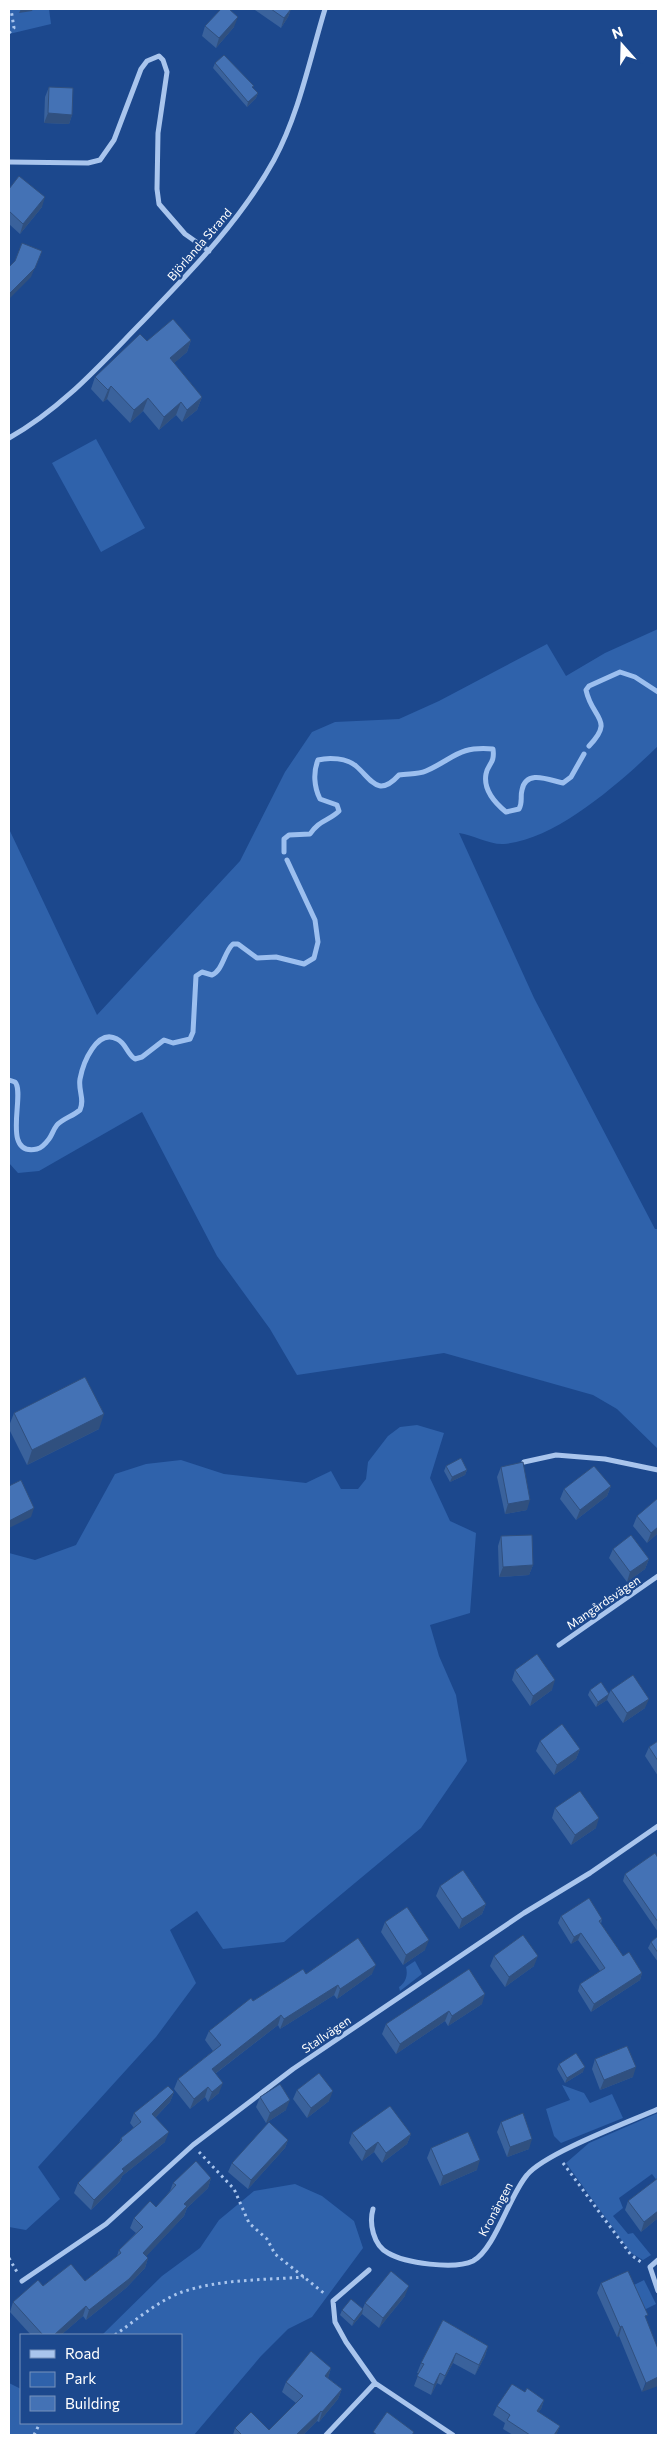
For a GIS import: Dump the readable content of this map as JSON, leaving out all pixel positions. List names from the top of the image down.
{
  "streets": {
    "street": [
      "Björlanda Strand",
      "Mangårdsvägen",
      "Stallvägen",
      "Kronängen"
    ]
  },
  "legend": ["Road", "Park", "Building"],
  "north": "top"
}
